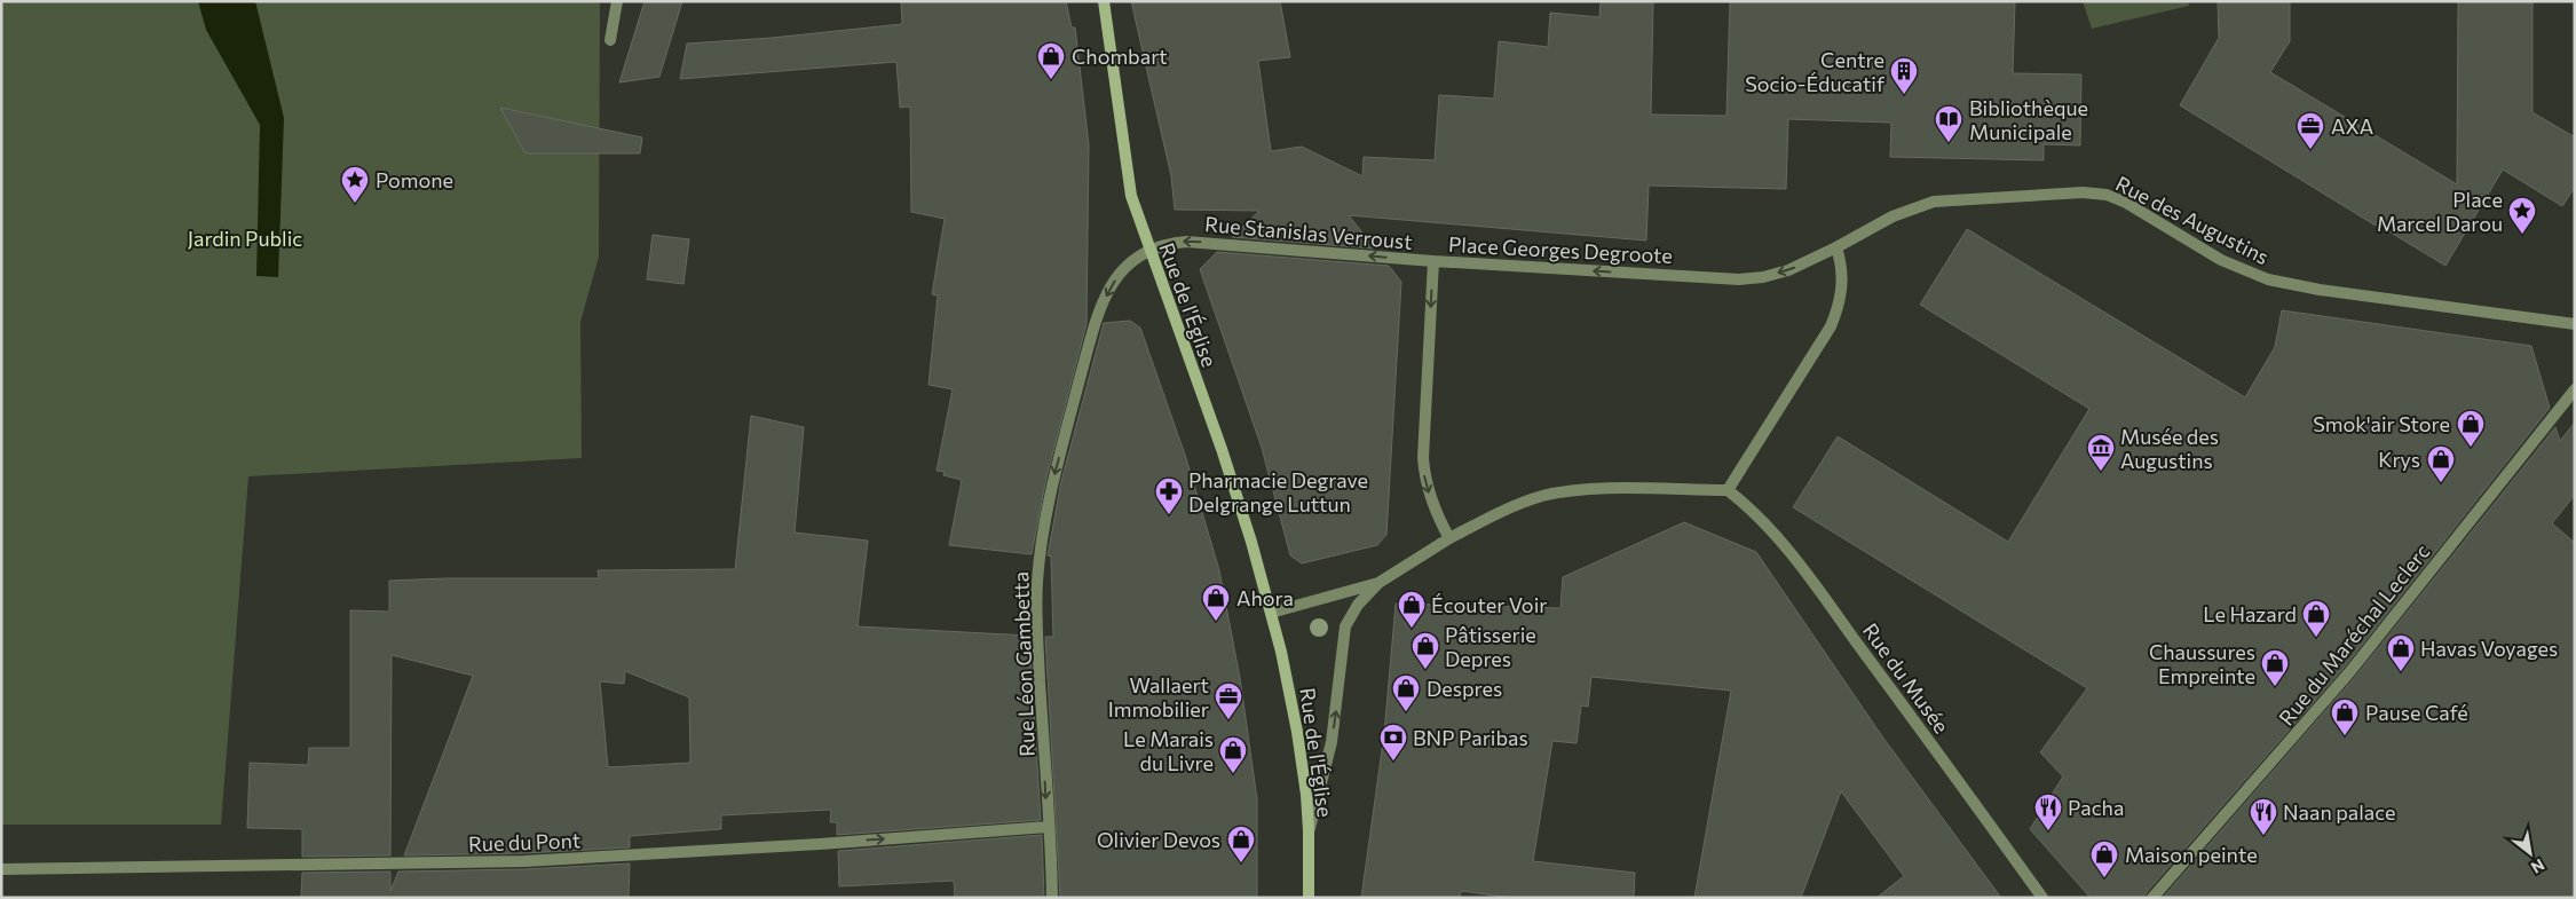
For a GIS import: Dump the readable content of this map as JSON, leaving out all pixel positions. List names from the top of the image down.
{
  "streets": {
    "main road": ["Rue de l'Église"],
    "street": [
      "Rue des Augustins",
      "Rue Stanislas Verroust",
      "Place Georges Degroote",
      "Rue du Maréchal Leclerc",
      "Rue Léon Gambetta",
      "Rue du Musée",
      "Rue du Pont"
    ]
  },
  "crossings": [
    ["Rue des Augustins", "Place Georges Degroote"],
    ["Rue Stanislas Verroust", "Place Georges Degroote"],
    ["Rue Stanislas Verroust", "Rue de l'Église"],
    ["Rue Stanislas Verroust", "Rue Léon Gambetta"],
    ["Place Georges Degroote", "Rue de l'Église"],
    ["Rue de l'Église", "Rue Léon Gambetta"],
    ["Rue Léon Gambetta", "Rue du Pont"]
  ],
  "one_way": ["Rue Stanislas Verroust", "Rue Léon Gambetta", "Rue du Pont"],
  "parks": ["Jardin Public"],
  "places": {
    "shop": [
      "Chombart",
      "Smok'air Store",
      "Krys",
      "Ahora",
      "Écouter Voir",
      "Le Hazard",
      "Pâtisserie Depres",
      "Havas Voyages",
      "Chaussures Empreinte",
      "Despres",
      "Pause Café",
      "Le Marais du Livre",
      "Olivier Devos",
      "Maison peinte"
    ],
    "building": ["Centre Socio-Éducatif"],
    "library": ["Bibliothèque Municipale"],
    "office": ["AXA", "Wallaert Immobilier"],
    "place": ["Pomone", "Place Marcel Darou"],
    "museum": ["Musée des Augustins"],
    "pharmacy": ["Pharmacie Degrave Delgrange Luttun"],
    "bank": ["BNP Paribas"],
    "restaurant": ["Pacha", "Naan palace"]
  },
  "north": "bottom right"
}
